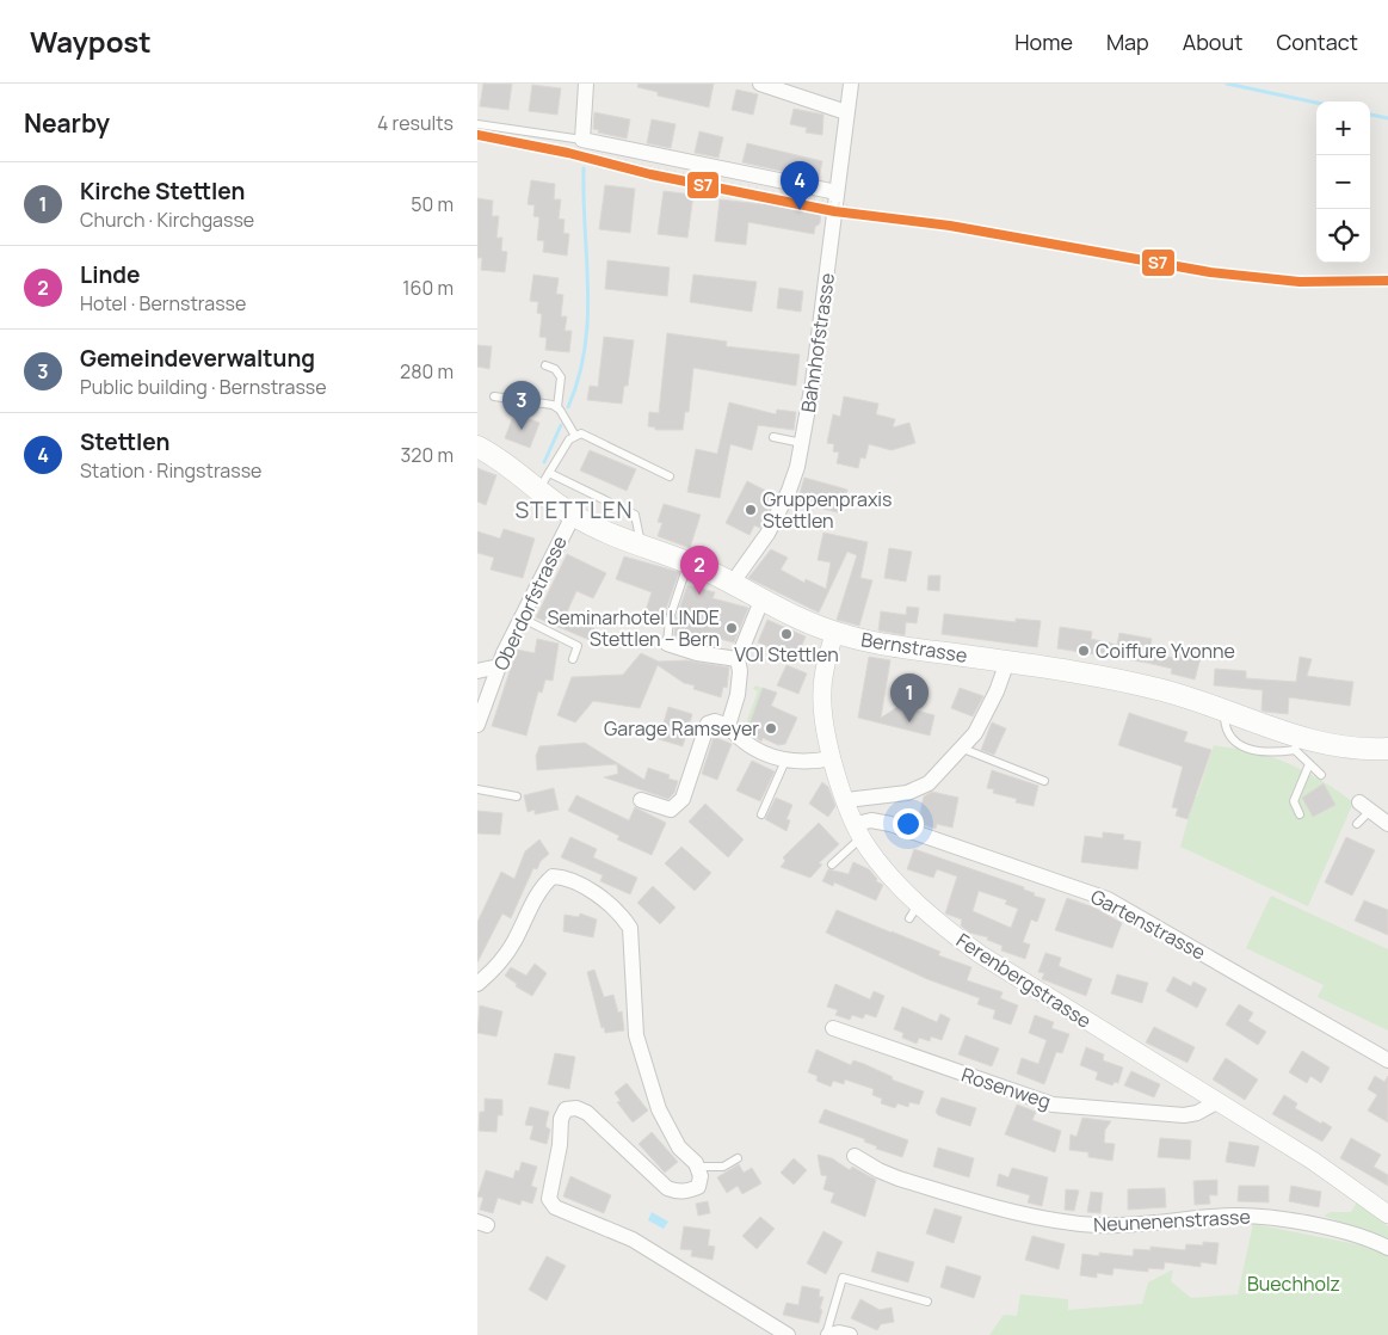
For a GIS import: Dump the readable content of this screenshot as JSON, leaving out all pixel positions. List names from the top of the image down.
{
  "streets": {
    "main road": ["Bernstrasse"],
    "street": [
      "Bahnhofstrasse",
      "Oberdorfstrasse",
      "Gartenstrasse",
      "Ferenbergstrasse",
      "Rosenweg",
      "Neunenenstrasse"
    ]
  },
  "crossings": [
    ["Bahnhofstrasse", "Bernstrasse"],
    ["Oberdorfstrasse", "Bernstrasse"],
    ["Bernstrasse", "Ferenbergstrasse"],
    ["Gartenstrasse", "Ferenbergstrasse"],
    ["Ferenbergstrasse", "Rosenweg"]
  ],
  "districts": ["STETTLEN"],
  "parks": ["Buechholz"],
  "places": [
    "Gruppenpraxis Stettlen",
    "Seminarhotel LINDE Stettlen – Bern",
    "VOI Stettlen",
    "Coiffure Yvonne",
    "Garage Ramseyer"
  ],
  "lines": ["transit line S7"],
  "page": {
    "header": "Waypost",
    "nav": [
      "Home",
      "Map",
      "About",
      "Contact"
    ],
    "heading": ["Nearby", "4 results"],
    "map_buttons": ["+", "−"],
    "list": [
      {
        "mark": "1",
        "name": "Kirche Stettlen",
        "note": "Church · Kirchgasse",
        "value": "50 m"
      },
      {
        "mark": "2",
        "name": "Linde",
        "note": "Hotel · Bernstrasse",
        "value": "160 m"
      },
      {
        "mark": "3",
        "name": "Gemeindeverwaltung",
        "note": "Public building · Bernstrasse",
        "value": "280 m"
      },
      {
        "mark": "4",
        "name": "Stettlen",
        "note": "Station · Ringstrasse",
        "value": "320 m"
      }
    ],
    "pins": [
      "4",
      "3",
      "2",
      "1"
    ]
  }
}
